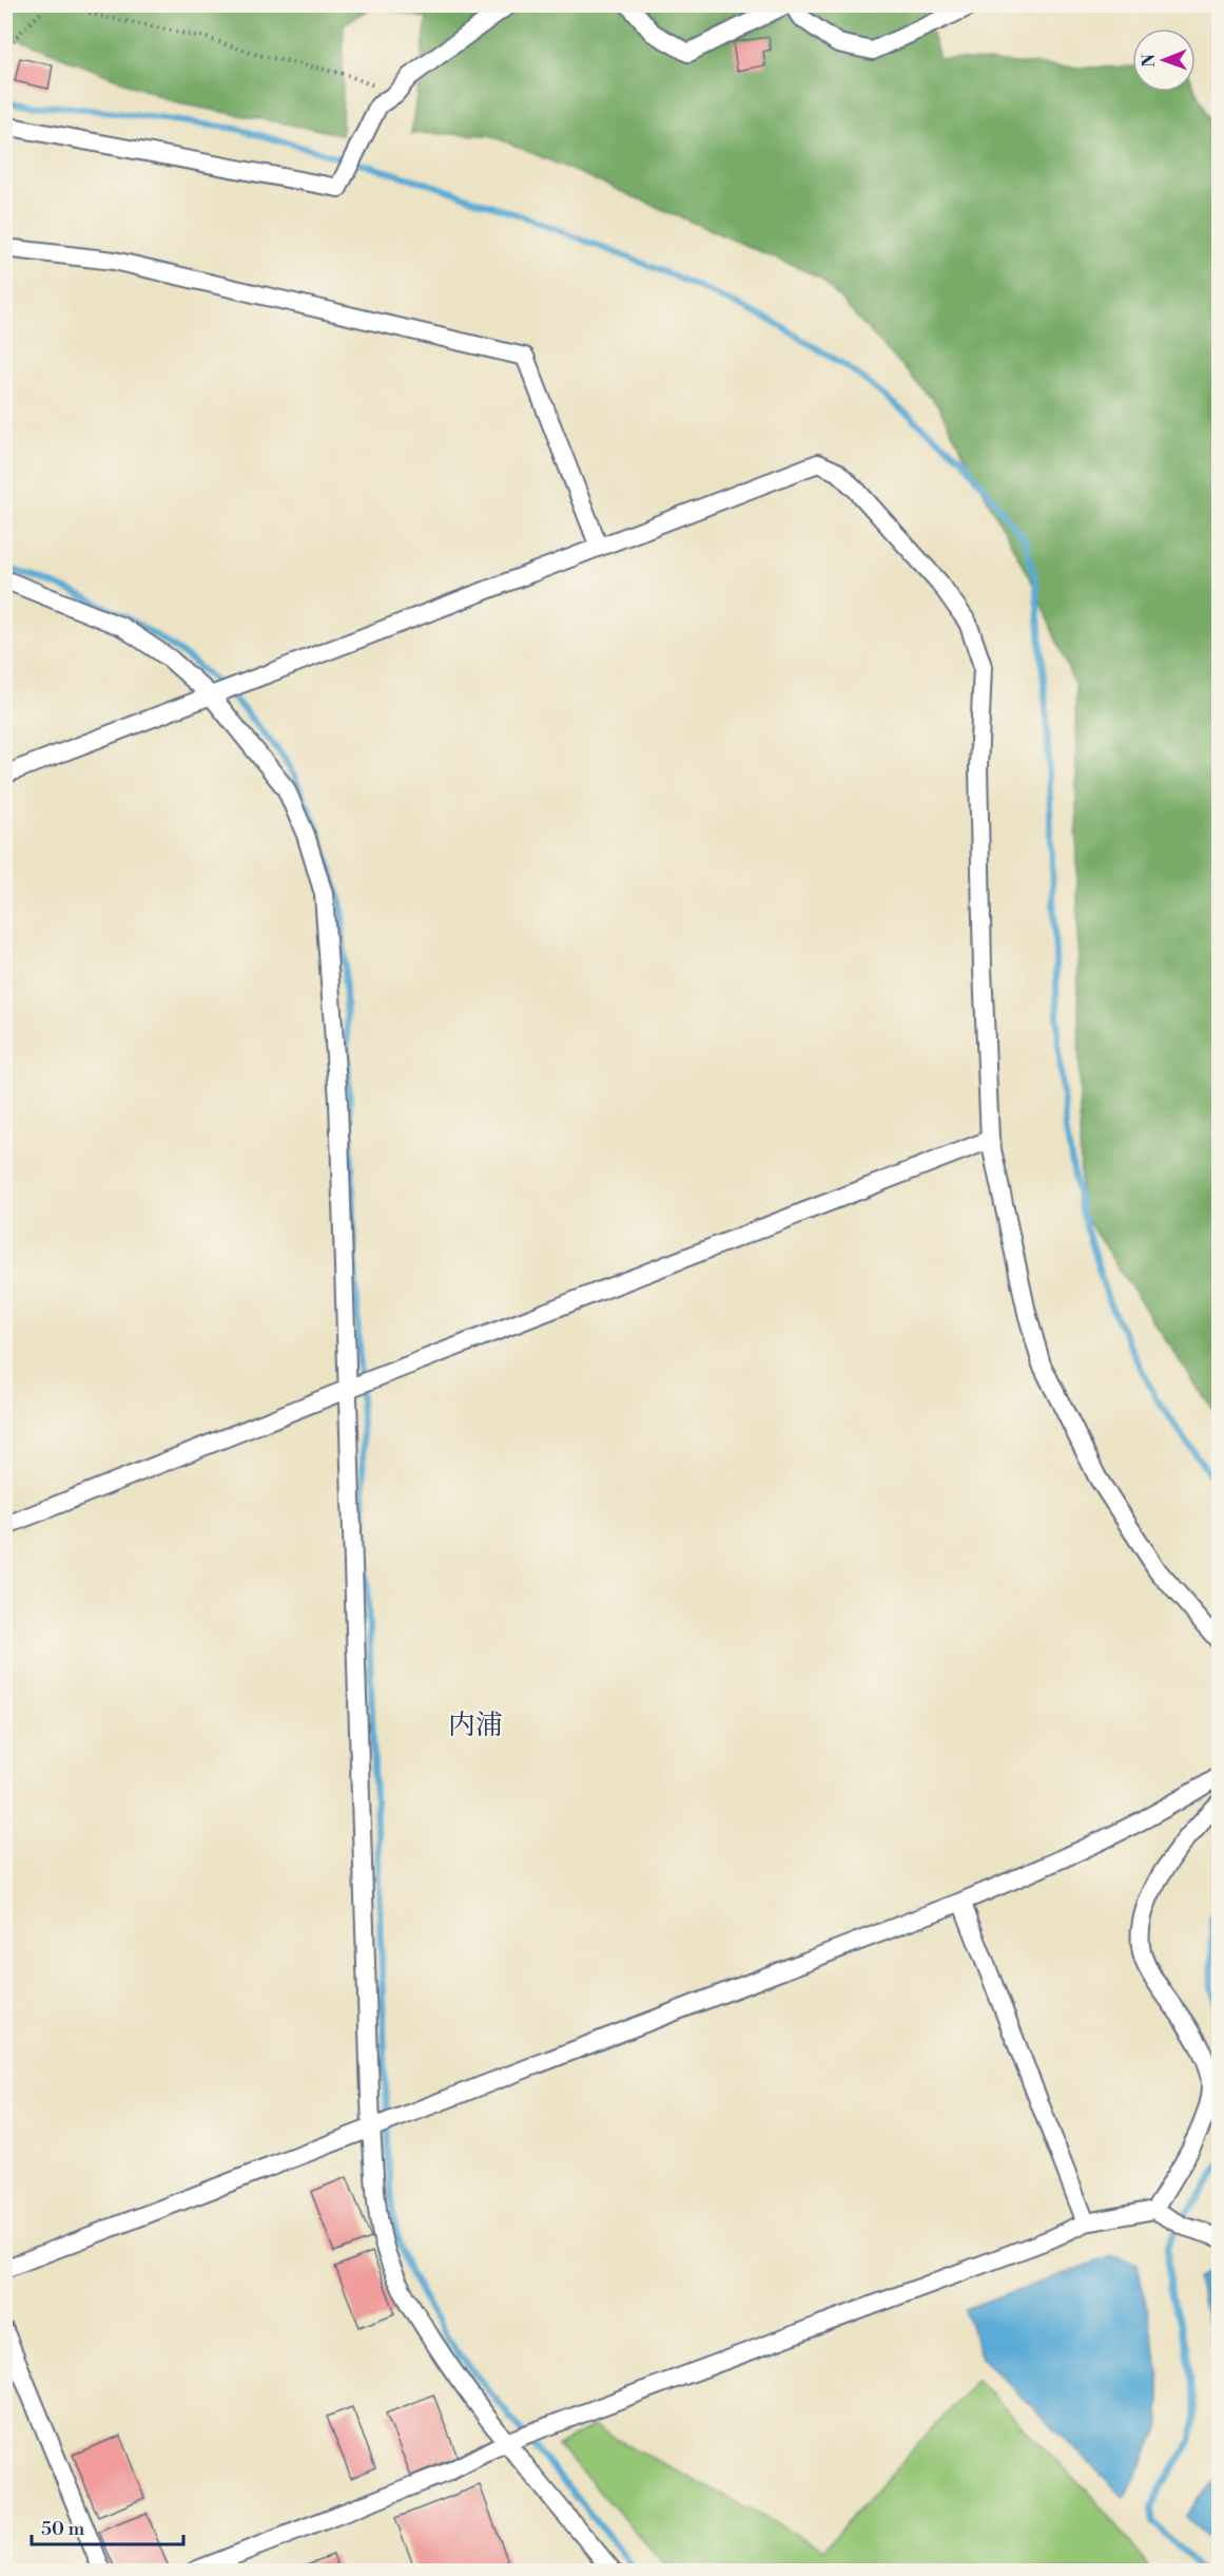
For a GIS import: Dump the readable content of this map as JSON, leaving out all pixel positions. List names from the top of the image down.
{
  "districts": ["内浦"],
  "scale_bar": "50 m",
  "north": "left"
}
